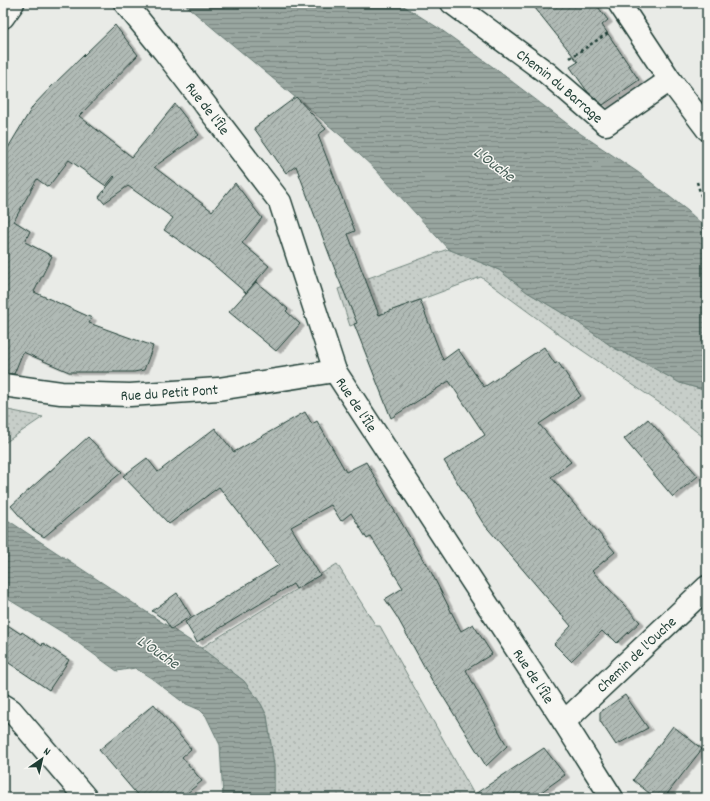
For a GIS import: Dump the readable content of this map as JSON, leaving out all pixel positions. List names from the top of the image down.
{
  "streets": {
    "street": [
      "Chemin du Barrage",
      "Rue de l'Île",
      "Rue du Petit Pont",
      "Chemin de l'Ouche"
    ]
  },
  "crossings": [
    ["Rue de l'Île", "Rue du Petit Pont"],
    ["Rue de l'Île", "Chemin de l'Ouche"]
  ],
  "water": ["L'Ouche"],
  "north": "top right"
}
